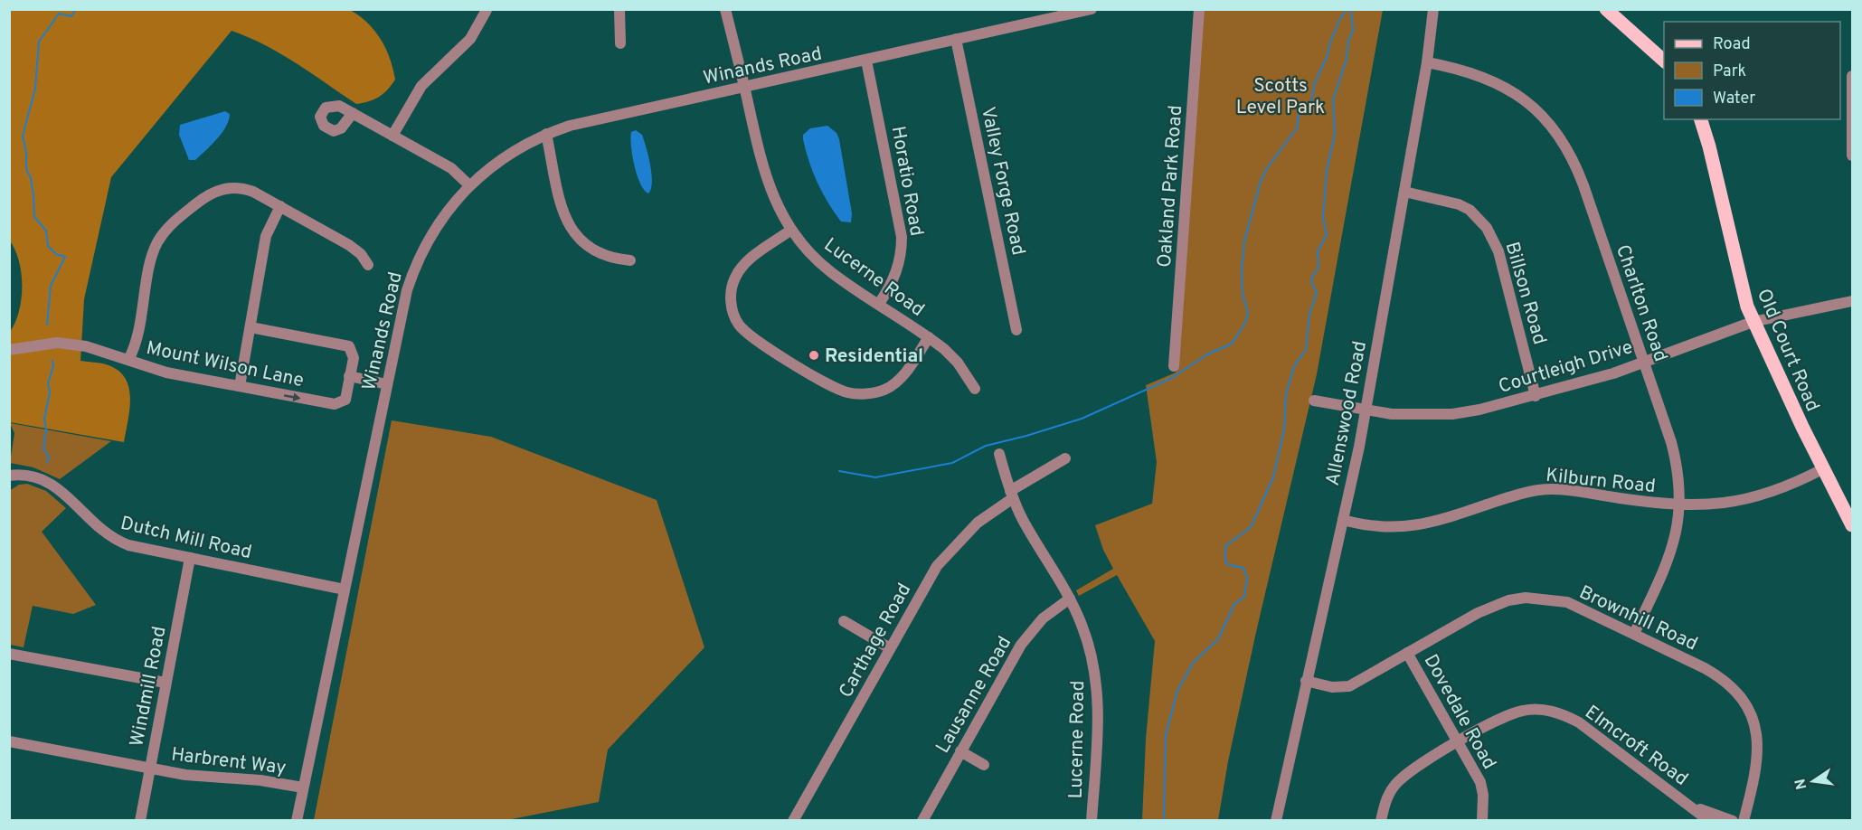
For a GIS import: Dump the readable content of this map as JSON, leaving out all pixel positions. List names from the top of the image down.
{
  "streets": {
    "main road": ["Old Court Road"],
    "street": [
      "Winands Road",
      "Horatio Road",
      "Valley Forge Road",
      "Oakland Park Road",
      "Lucerne Road",
      "Billson Road",
      "Charlton Road",
      "Mount Wilson Lane",
      "Courtleigh Drive",
      "Allenswood Road",
      "Kilburn Road",
      "Dutch Mill Road",
      "Brownhill Road",
      "Carthage Road",
      "Windmill Road",
      "Lausanne Road",
      "Dovedale Road",
      "Elmcroft Road",
      "Harbrent Way"
    ]
  },
  "crossings": [
    ["Winands Road", "Horatio Road"],
    ["Winands Road", "Valley Forge Road"],
    ["Winands Road", "Lucerne Road"],
    ["Winands Road", "Dutch Mill Road"],
    ["Winands Road", "Harbrent Way"],
    ["Horatio Road", "Lucerne Road"],
    ["Lucerne Road", "Carthage Road"],
    ["Lucerne Road", "Lausanne Road"],
    ["Billson Road", "Courtleigh Drive"],
    ["Billson Road", "Allenswood Road"],
    ["Charlton Road", "Courtleigh Drive"],
    ["Charlton Road", "Allenswood Road"],
    ["Charlton Road", "Kilburn Road"],
    ["Charlton Road", "Brownhill Road"],
    ["Old Court Road", "Courtleigh Drive"],
    ["Old Court Road", "Kilburn Road"],
    ["Courtleigh Drive", "Allenswood Road"],
    ["Allenswood Road", "Kilburn Road"],
    ["Allenswood Road", "Brownhill Road"],
    ["Dutch Mill Road", "Windmill Road"],
    ["Brownhill Road", "Dovedale Road"],
    ["Windmill Road", "Harbrent Way"],
    ["Dovedale Road", "Elmcroft Road"]
  ],
  "parks": ["Scotts Level Park"],
  "places": ["Residential"],
  "legend": ["Road", "Park", "Water"],
  "north": "left"
}
